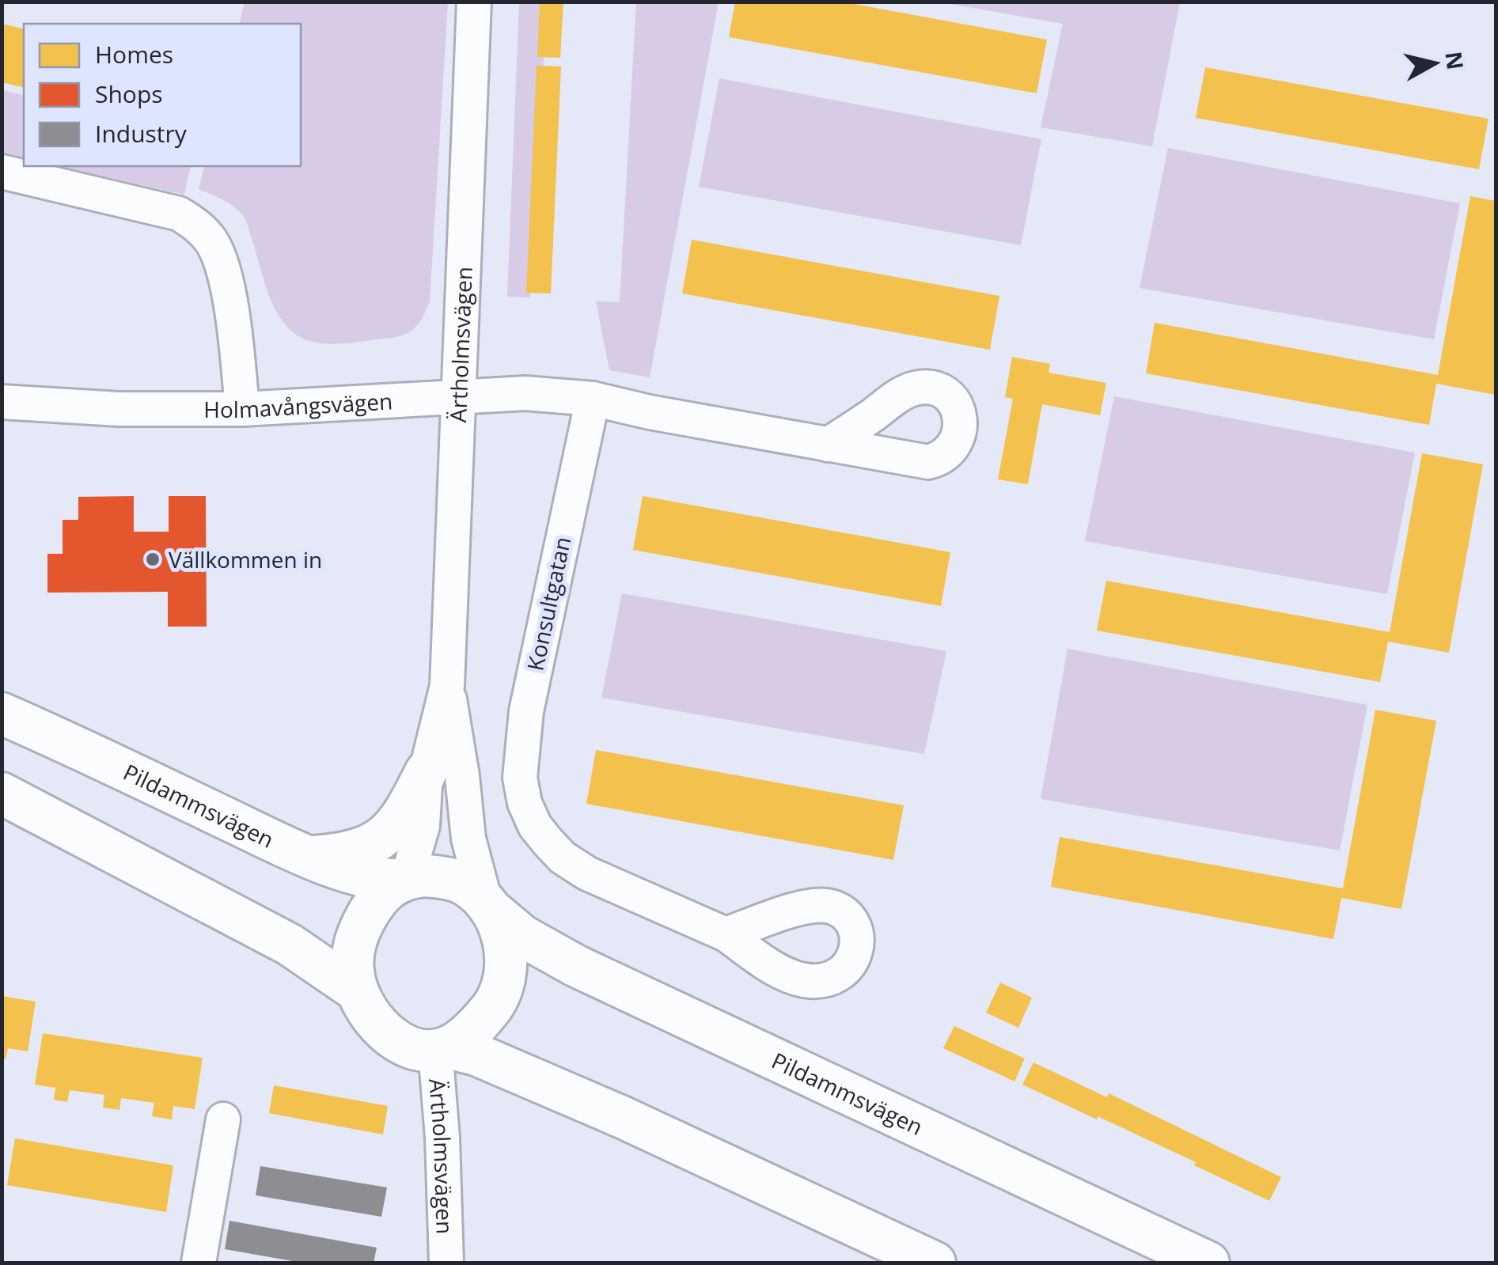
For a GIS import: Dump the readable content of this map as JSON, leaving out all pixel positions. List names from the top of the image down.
{
  "streets": {
    "main road": ["Ärtholmsvägen", "Pildammsvägen"],
    "street": ["Holmavångsvägen", "Konsultgatan"]
  },
  "crossings": [
    ["Ärtholmsvägen", "Holmavångsvägen"],
    ["Ärtholmsvägen", "Pildammsvägen"],
    ["Holmavångsvägen", "Konsultgatan"]
  ],
  "places": ["Vällkommen in"],
  "legend": ["Homes", "Shops", "Industry"],
  "north": "right"
}
